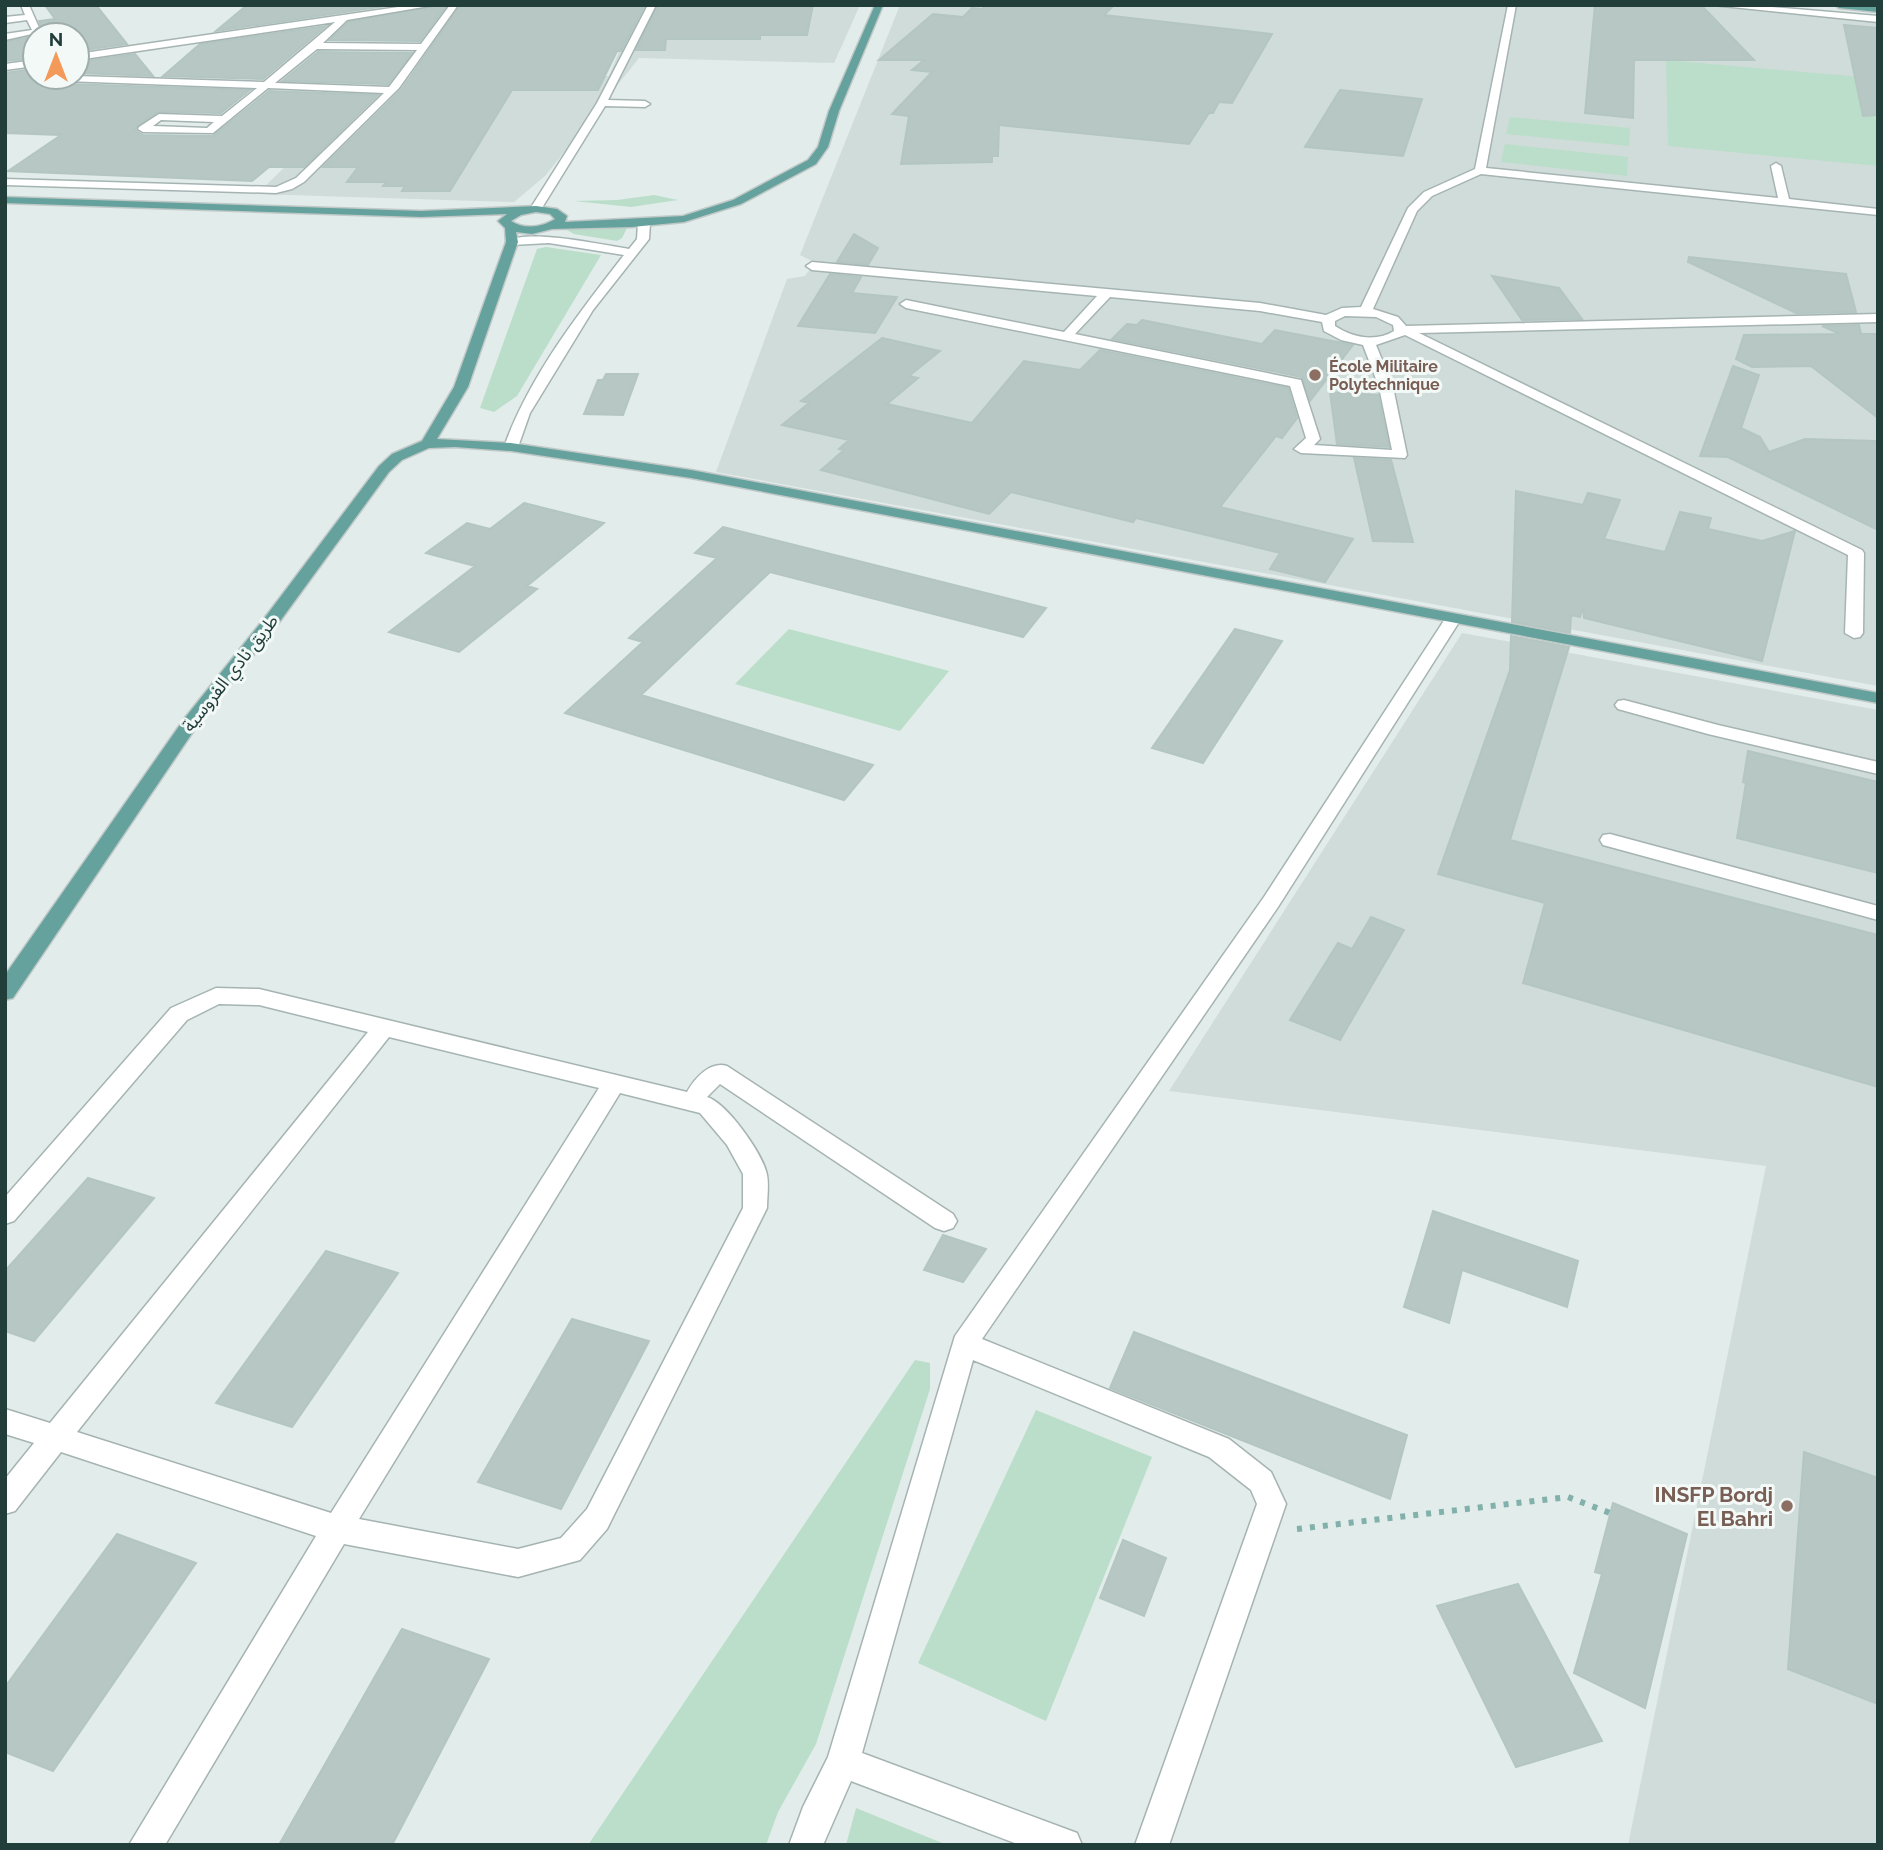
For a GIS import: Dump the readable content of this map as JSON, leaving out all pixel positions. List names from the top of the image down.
{
  "streets": {
    "main road": ["طريق نادي الفروسية"]
  },
  "places": ["École Militaire Polytechnique", "INSFP Bordj El Bahri"],
  "north": "top"
}
